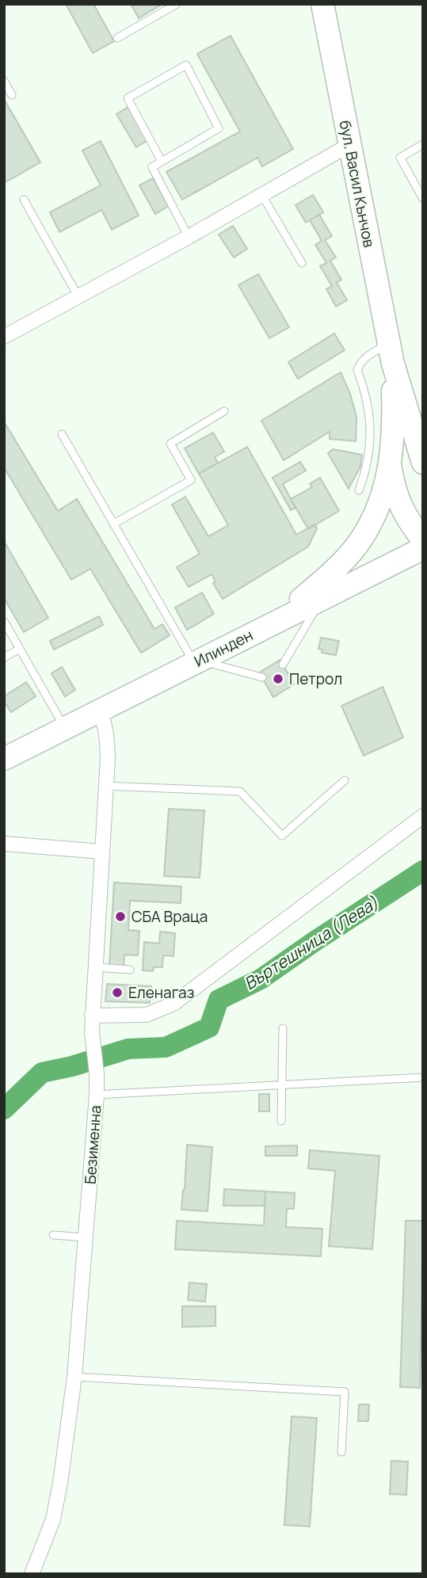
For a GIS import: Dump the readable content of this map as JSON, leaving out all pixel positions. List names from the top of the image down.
{
  "streets": {
    "main road": ["бул. Васил Кънчов", "Илинден"],
    "street": ["Безименна"]
  },
  "crossings": [
    ["бул. Васил Кънчов", "Илинден"],
    ["Илинден", "Безименна"]
  ],
  "water": ["Въртешница (Лева)"],
  "places": ["Петрол", "СБА Враца", "Еленагаз"]
}
